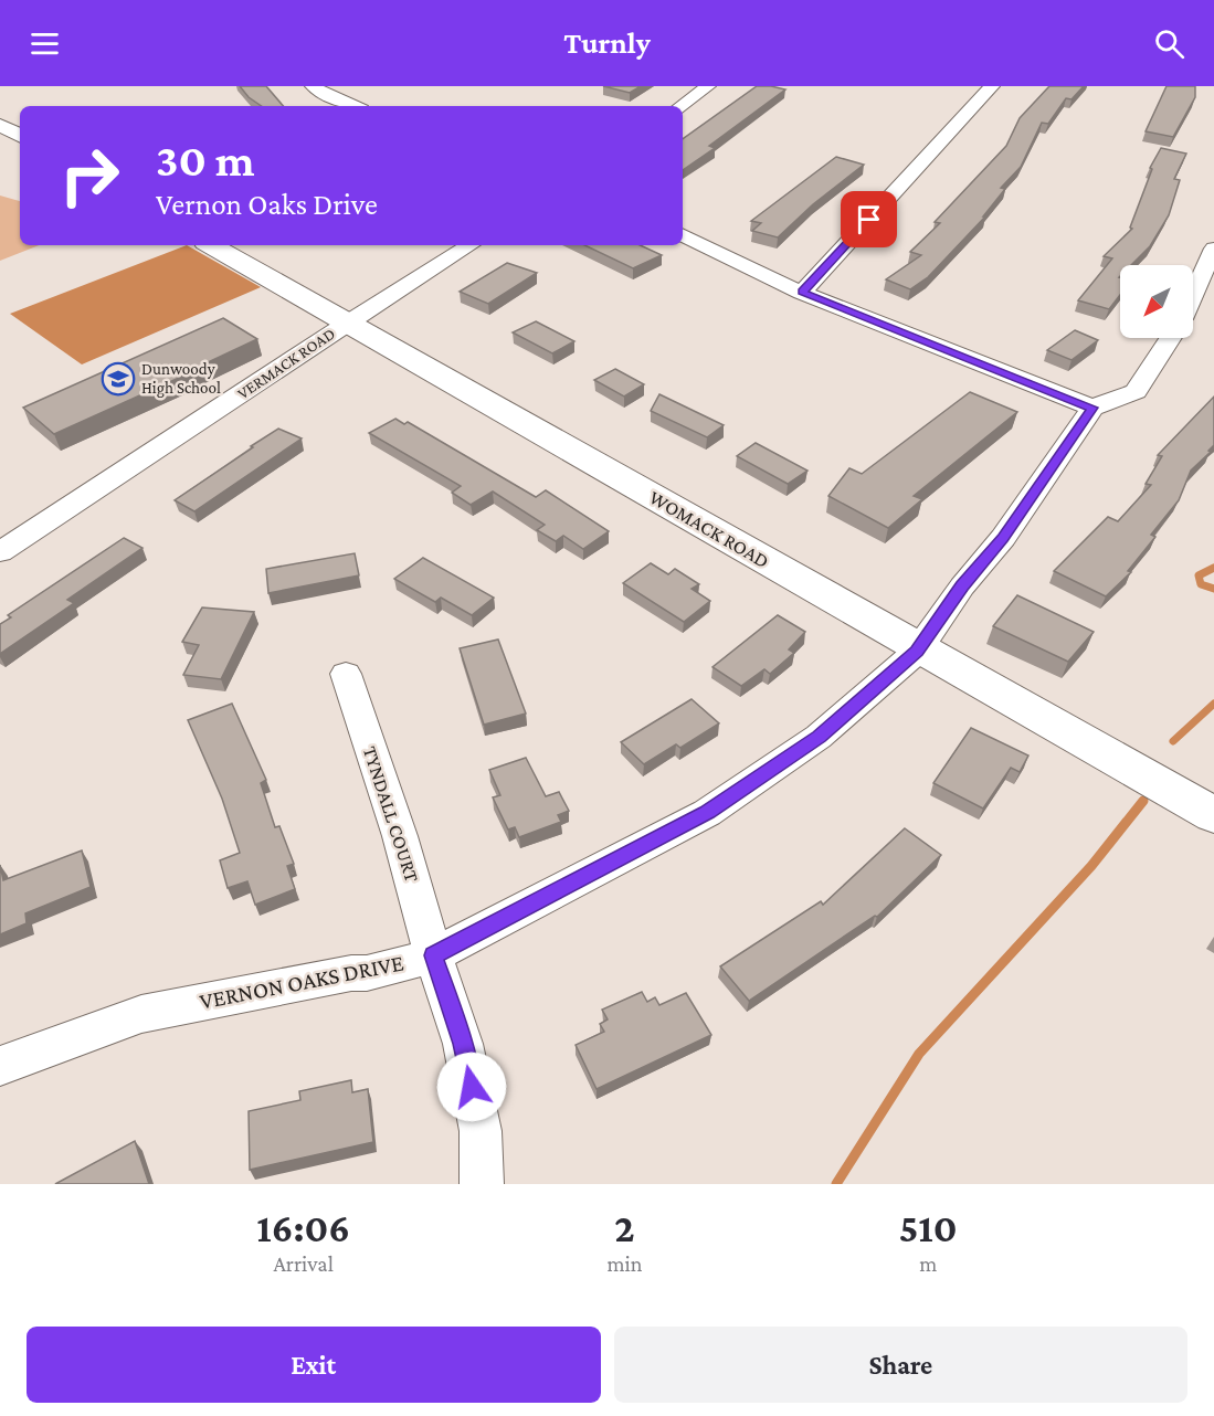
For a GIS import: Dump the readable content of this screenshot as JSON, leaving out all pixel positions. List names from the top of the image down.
{
  "streets": {
    "street": [
      "VERMACK ROAD",
      "WOMACK ROAD",
      "TYNDALL COURT",
      "VERNON OAKS DRIVE"
    ]
  },
  "crossings": [
    ["VERMACK ROAD", "WOMACK ROAD"],
    ["WOMACK ROAD", "VERNON OAKS DRIVE"],
    ["TYNDALL COURT", "VERNON OAKS DRIVE"]
  ],
  "places": {
    "school or university": ["Dunwoody High School"]
  },
  "north": "bottom left",
  "page": {
    "header": "Turnly",
    "turn": ["30 m", "Vernon Oaks Drive"],
    "eta": [
      "16:06",
      "Arrival",
      "2",
      "min",
      "510",
      "m"
    ],
    "buttons": ["Exit", "Share"]
  }
}
